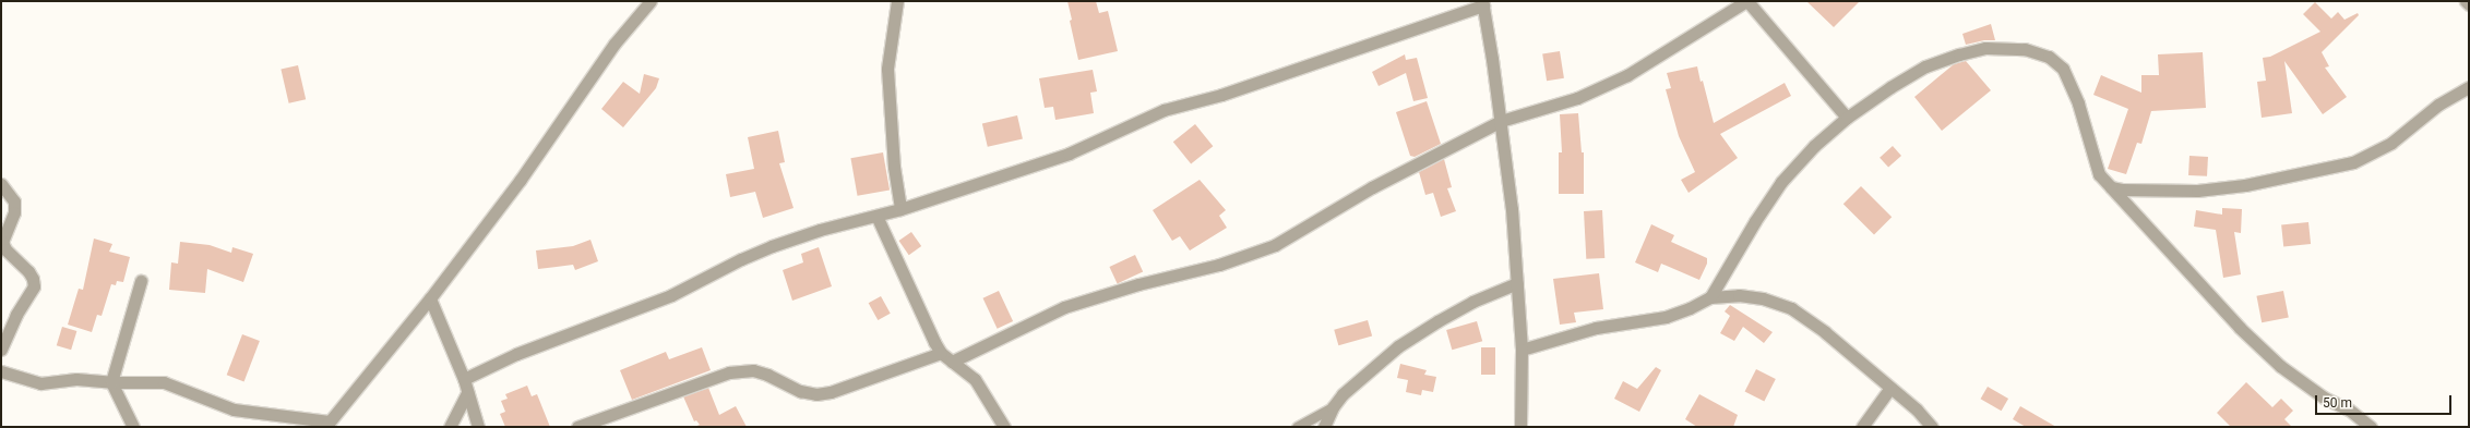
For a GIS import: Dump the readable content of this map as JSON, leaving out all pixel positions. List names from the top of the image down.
{
  "scale_bar": "50 m"
}
